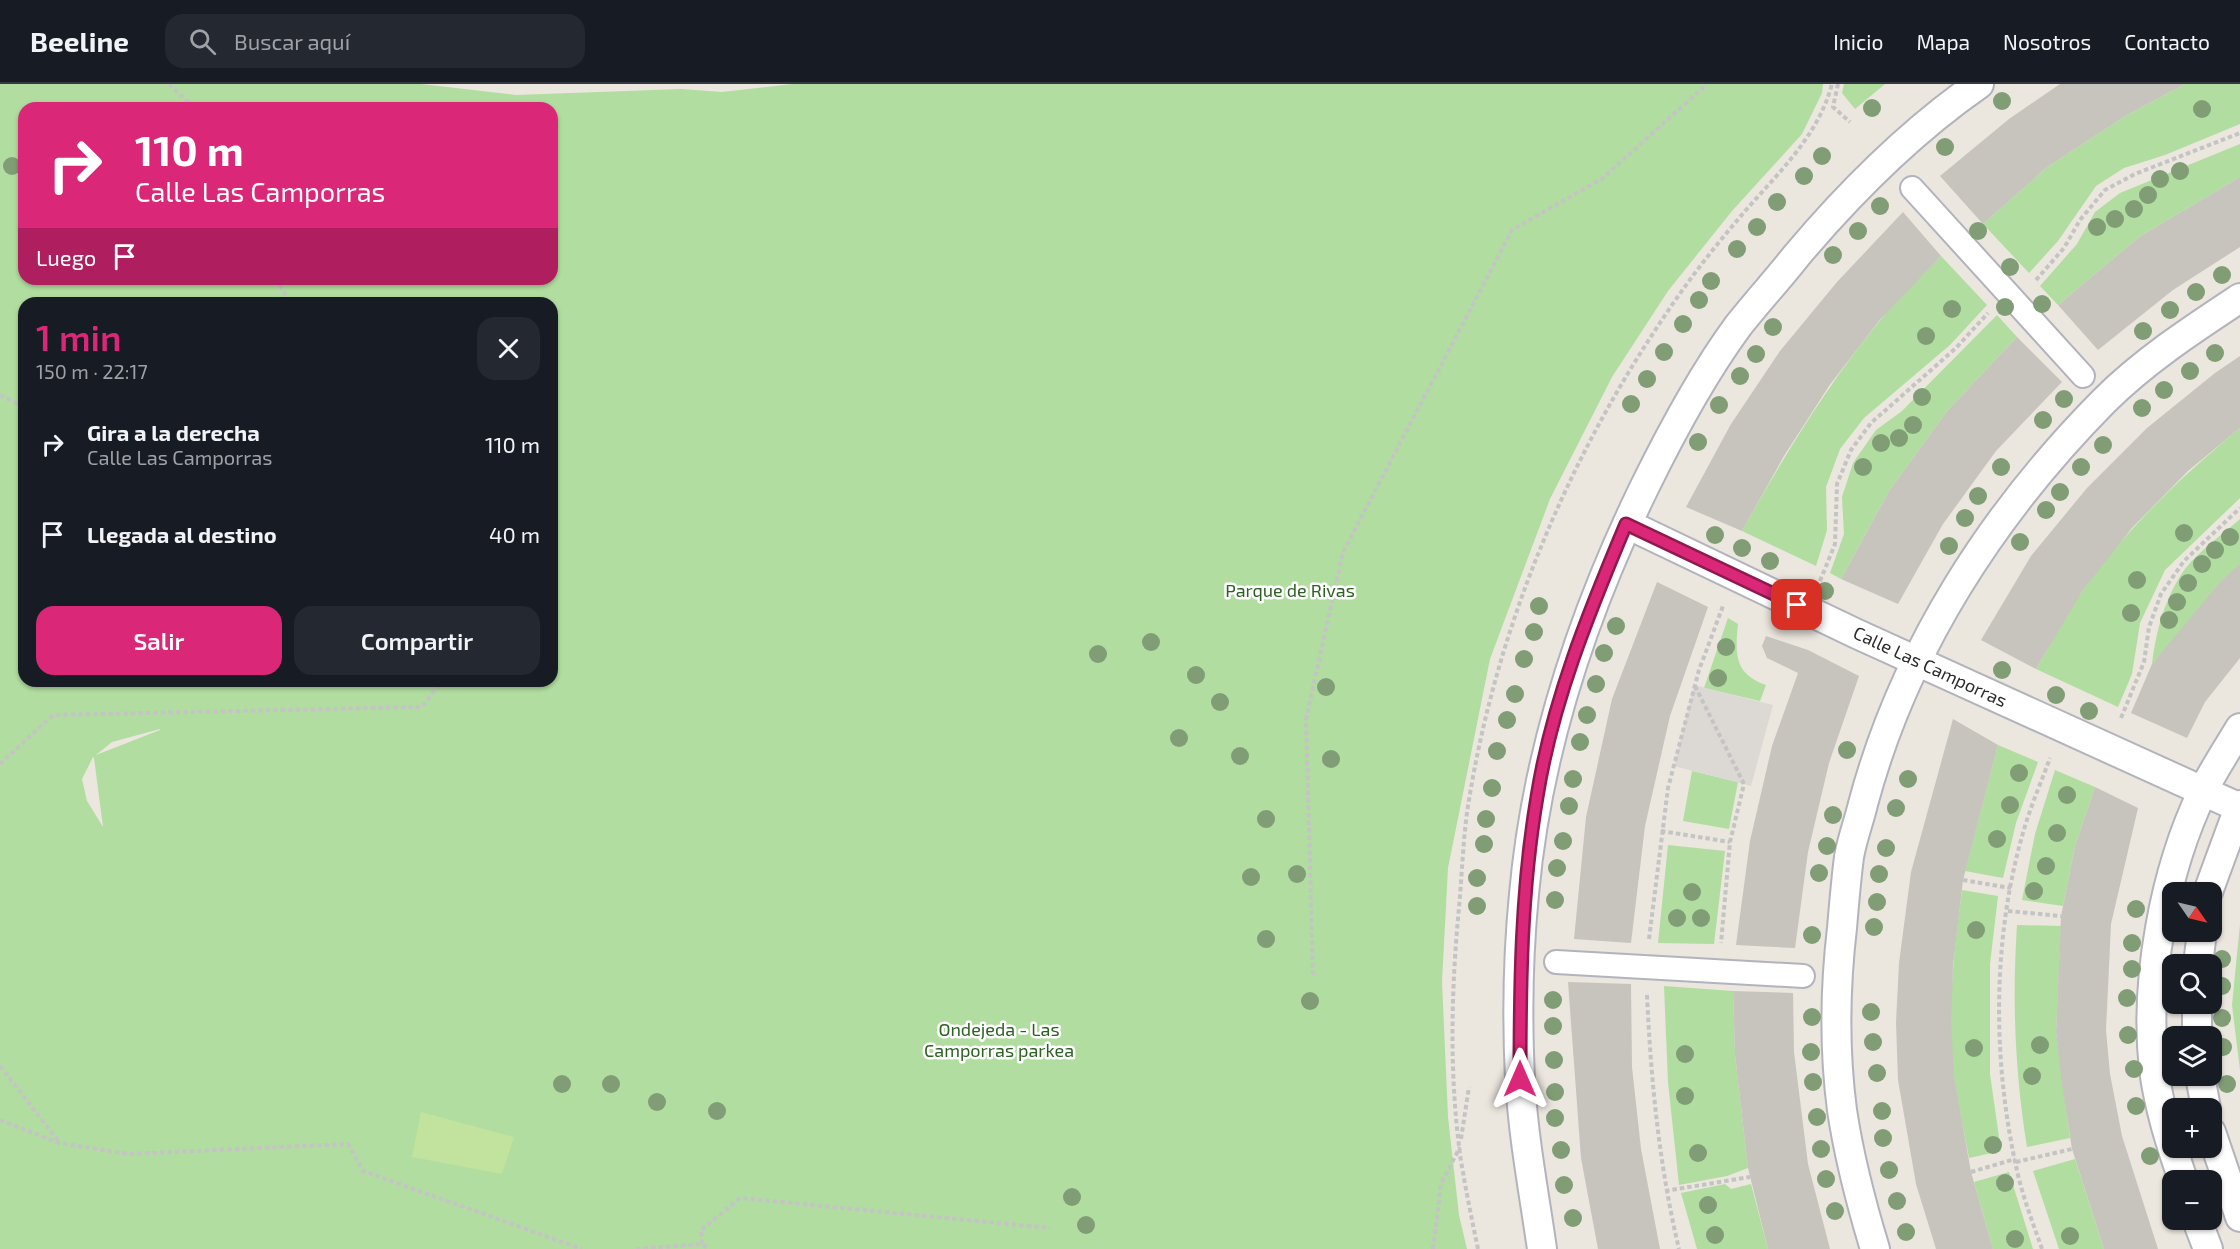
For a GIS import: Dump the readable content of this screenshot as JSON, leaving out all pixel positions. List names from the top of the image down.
{
  "streets": {
    "street": ["Calle Las Camporras"]
  },
  "parks": ["Parque de Rivas", "Ondejeda - Las Camporras parkea"],
  "north": "bottom right",
  "page": {
    "header": "Beeline",
    "search": "Buscar aquí",
    "nav": [
      "Inicio",
      "Mapa",
      "Nosotros",
      "Contacto"
    ],
    "turn": ["110 m", "Calle Las Camporras"],
    "then": "Luego",
    "heading": ["1 min", "150 m · 22:17"],
    "list": [
      {
        "name": "Gira a la derecha",
        "note": "Calle Las Camporras",
        "value": "110 m"
      },
      {
        "name": "Llegada al destino",
        "value": "40 m"
      }
    ],
    "buttons": ["Salir", "Compartir"],
    "map_buttons": ["+", "−"]
  }
}
